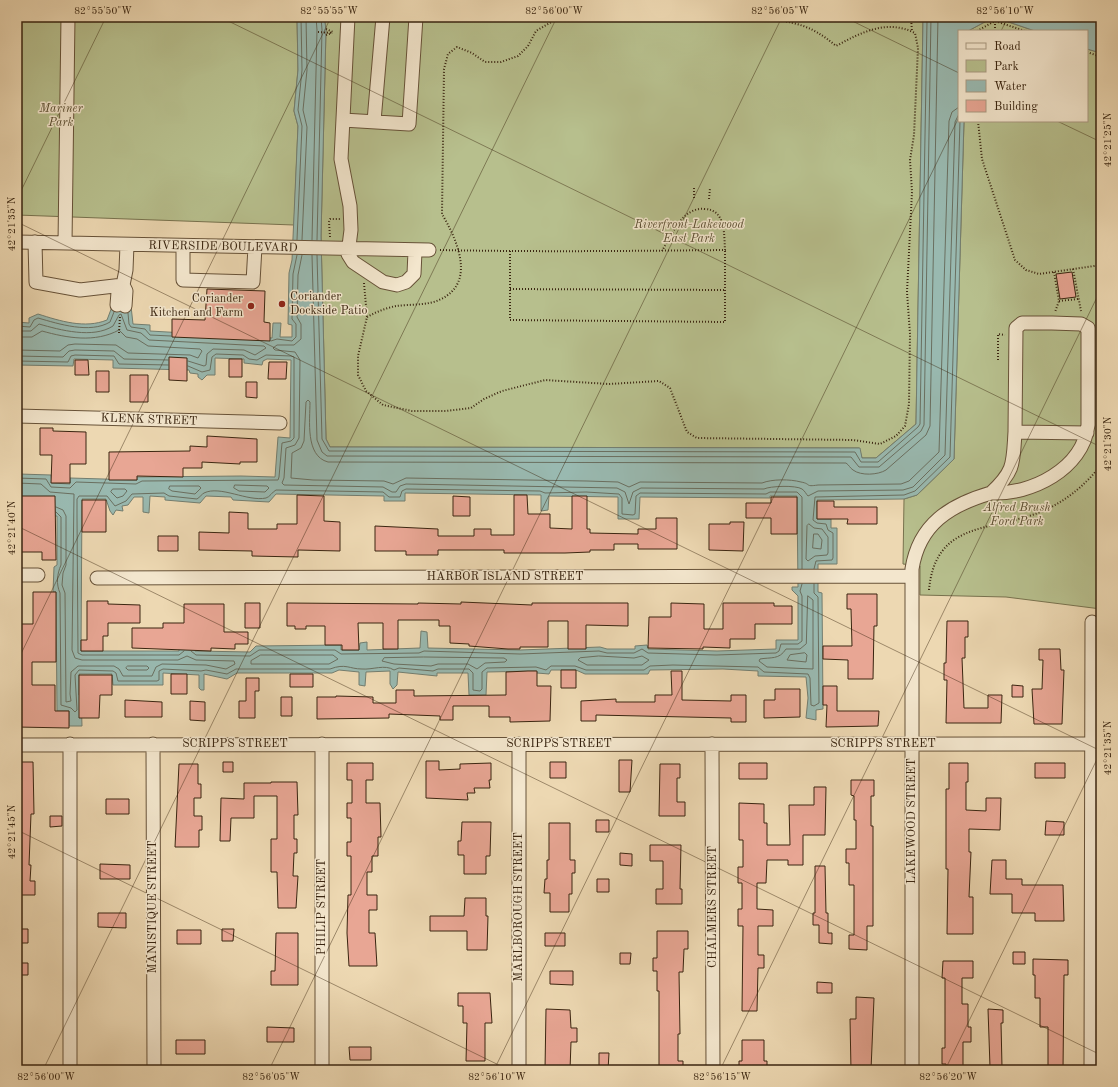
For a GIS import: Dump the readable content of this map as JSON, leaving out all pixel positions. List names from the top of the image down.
{
  "streets": {
    "street": [
      "RIVERSIDE BOULEVARD",
      "KLENK STREET",
      "HARBOR ISLAND STREET",
      "SCRIPPS STREET",
      "LAKEWOOD STREET",
      "MANISTIQUE STREET",
      "PHILIP STREET",
      "MARLBOROUGH STREET",
      "CHALMERS STREET"
    ]
  },
  "crossings": [
    ["HARBOR ISLAND STREET", "LAKEWOOD STREET"],
    ["SCRIPPS STREET", "LAKEWOOD STREET"],
    ["SCRIPPS STREET", "MANISTIQUE STREET"],
    ["SCRIPPS STREET", "PHILIP STREET"],
    ["SCRIPPS STREET", "MARLBOROUGH STREET"],
    ["SCRIPPS STREET", "CHALMERS STREET"]
  ],
  "parks": ["Mariner Park", "Riverfront-Lakewood East Park", "Alfred Brush Ford Park"],
  "places": ["Coriander Dockside Patio", "Coriander Kitchen and Farm"],
  "legend": [
    "Road",
    "Park",
    "Water",
    "Building"
  ],
  "coordinates": [
    "82°55'50\"W",
    "82°55'55\"W",
    "82°56'00\"W",
    "82°56'05\"W",
    "82°56'10\"W",
    "42°21'25\"N",
    "42°21'35\"N",
    "42°21'30\"N",
    "42°21'40\"N",
    "42°21'45\"N",
    "82°56'15\"W",
    "82°56'20\"W"
  ]
}
